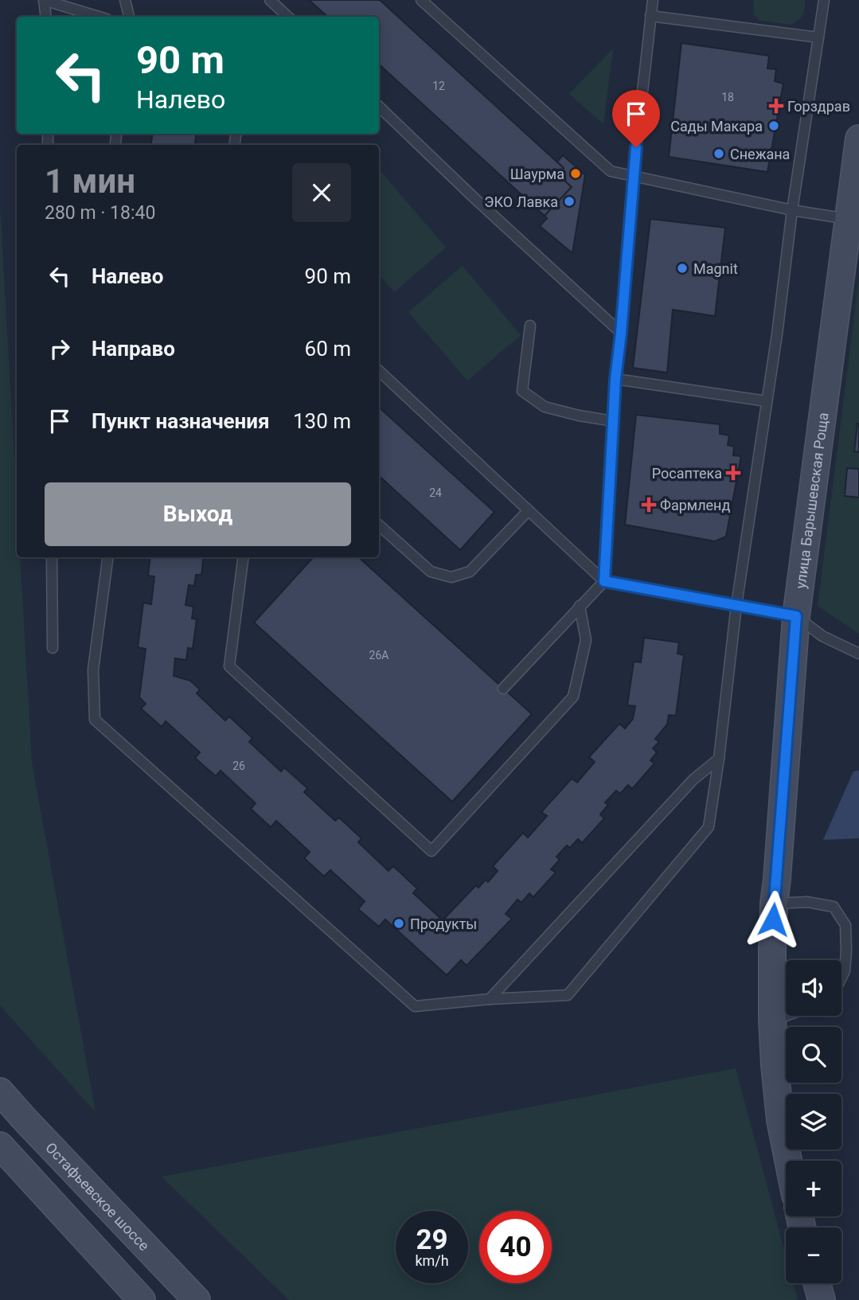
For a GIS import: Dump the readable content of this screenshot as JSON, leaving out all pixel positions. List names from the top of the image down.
{
  "streets": {
    "street": ["улица Барышевская Роща", "Остафьевское шоссе"]
  },
  "places": {
    "health": ["Горздрав", "Росаптека", "Фармленд"],
    "other": [
      "Сады Макара",
      "Снежана",
      "Шаурма",
      "ЭКО Лавка",
      "Magnit",
      "Продукты"
    ]
  },
  "house_numbers": [
    "12",
    "18",
    "24",
    "26А",
    "26"
  ],
  "page": {
    "turn": ["90 m", "Налево"],
    "heading": ["1 мин", "280 m · 18:40"],
    "list": [
      {
        "name": "Налево",
        "value": "90 m"
      },
      {
        "name": "Направо",
        "value": "60 m"
      },
      {
        "name": "Пункт назначения",
        "value": "130 m"
      }
    ],
    "buttons": "Выход",
    "map_buttons": ["+", "−"],
    "speed": "29 km/h",
    "limit": "40"
  }
}
